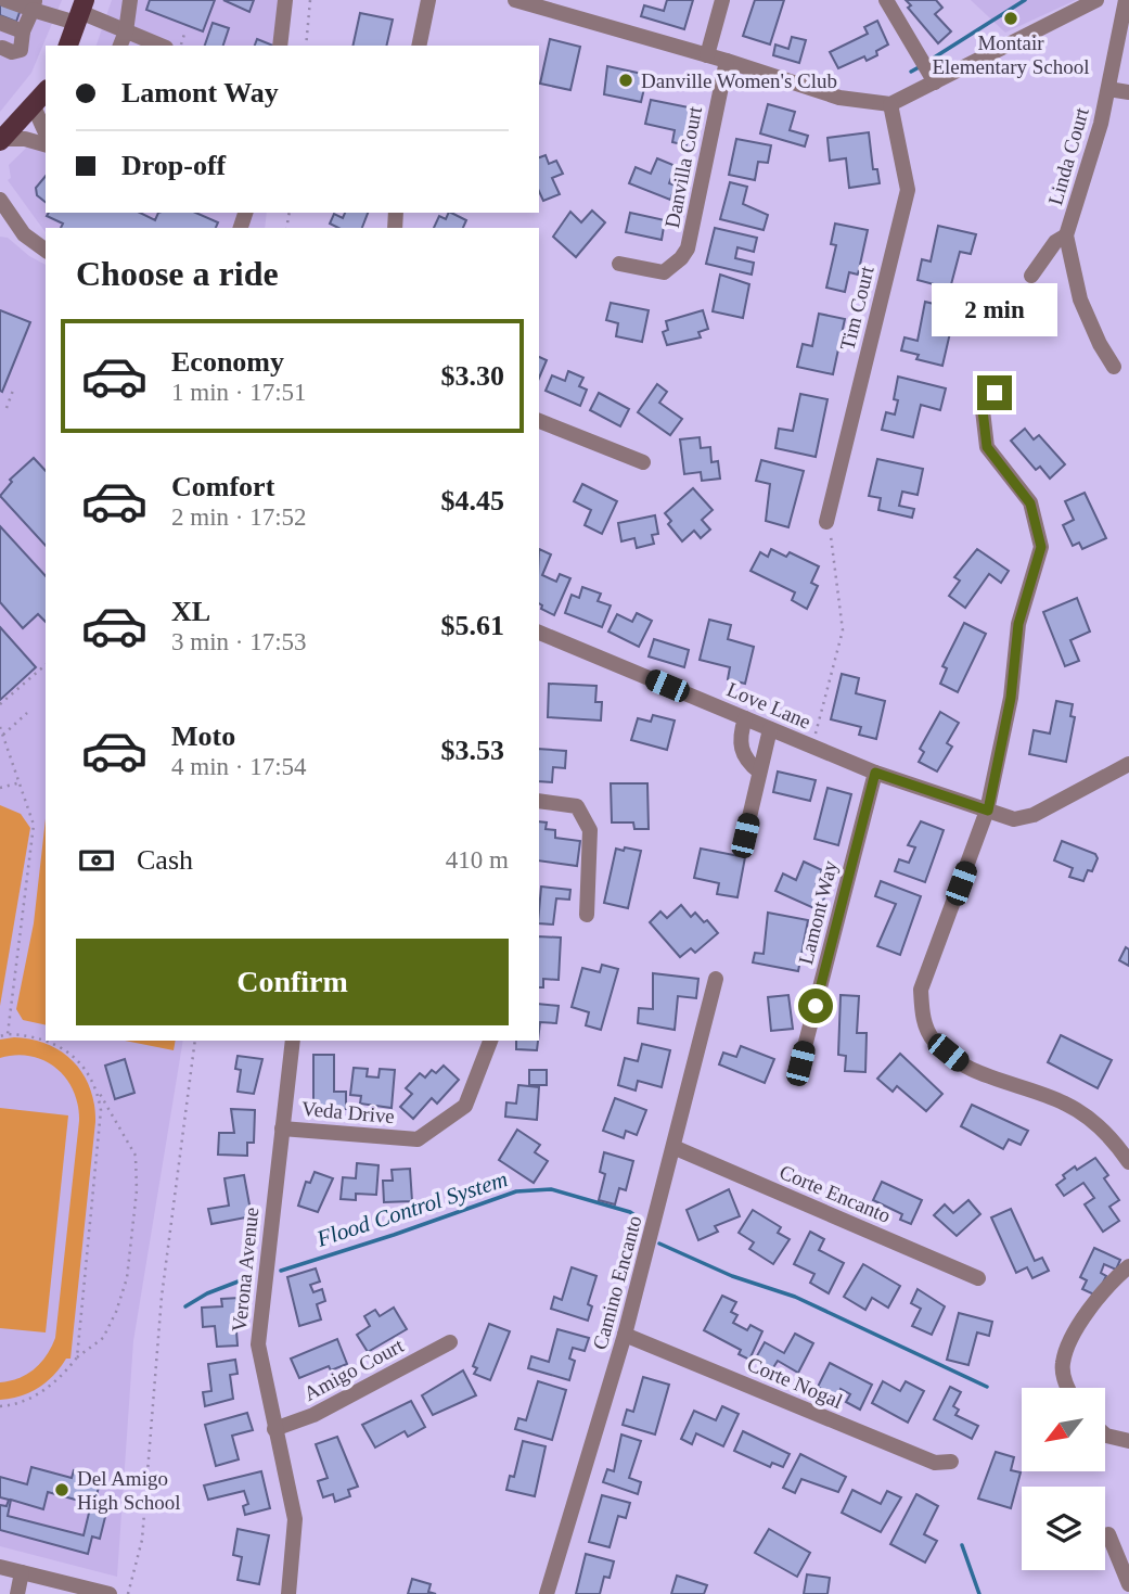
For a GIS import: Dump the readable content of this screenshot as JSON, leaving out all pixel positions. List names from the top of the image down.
{
  "streets": {
    "street": [
      "Linda Court",
      "Danvilla Court",
      "Tim Court",
      "Love Lane",
      "Lamont Way",
      "Veda Drive",
      "Corte Encanto",
      "Verona Avenue",
      "Camino Encanto",
      "Amigo Court",
      "Corte Nogal"
    ]
  },
  "crossings": [
    ["Love Lane", "Lamont Way"],
    ["Veda Drive", "Verona Avenue"],
    ["Corte Encanto", "Camino Encanto"],
    ["Verona Avenue", "Amigo Court"],
    ["Camino Encanto", "Corte Nogal"]
  ],
  "water": ["Flood Control System"],
  "places": ["Montair Elementary School", "Danville Women's Club", "Del Amigo High School"],
  "north": "bottom left",
  "page": {
    "banner": ["Lamont Way", "Drop-off"],
    "heading": "Choose a ride",
    "bubble": "2 min",
    "list": [
      {
        "name": "Economy",
        "note": "1 min · 17:51",
        "value": "$3.30"
      },
      {
        "name": "Comfort",
        "note": "2 min · 17:52",
        "value": "$4.45"
      },
      {
        "name": "XL",
        "note": "3 min · 17:53",
        "value": "$5.61"
      },
      {
        "name": "Moto",
        "note": "4 min · 17:54",
        "value": "$3.53"
      }
    ],
    "pay": ["Cash", "410 m"],
    "buttons": "Confirm"
  }
}
